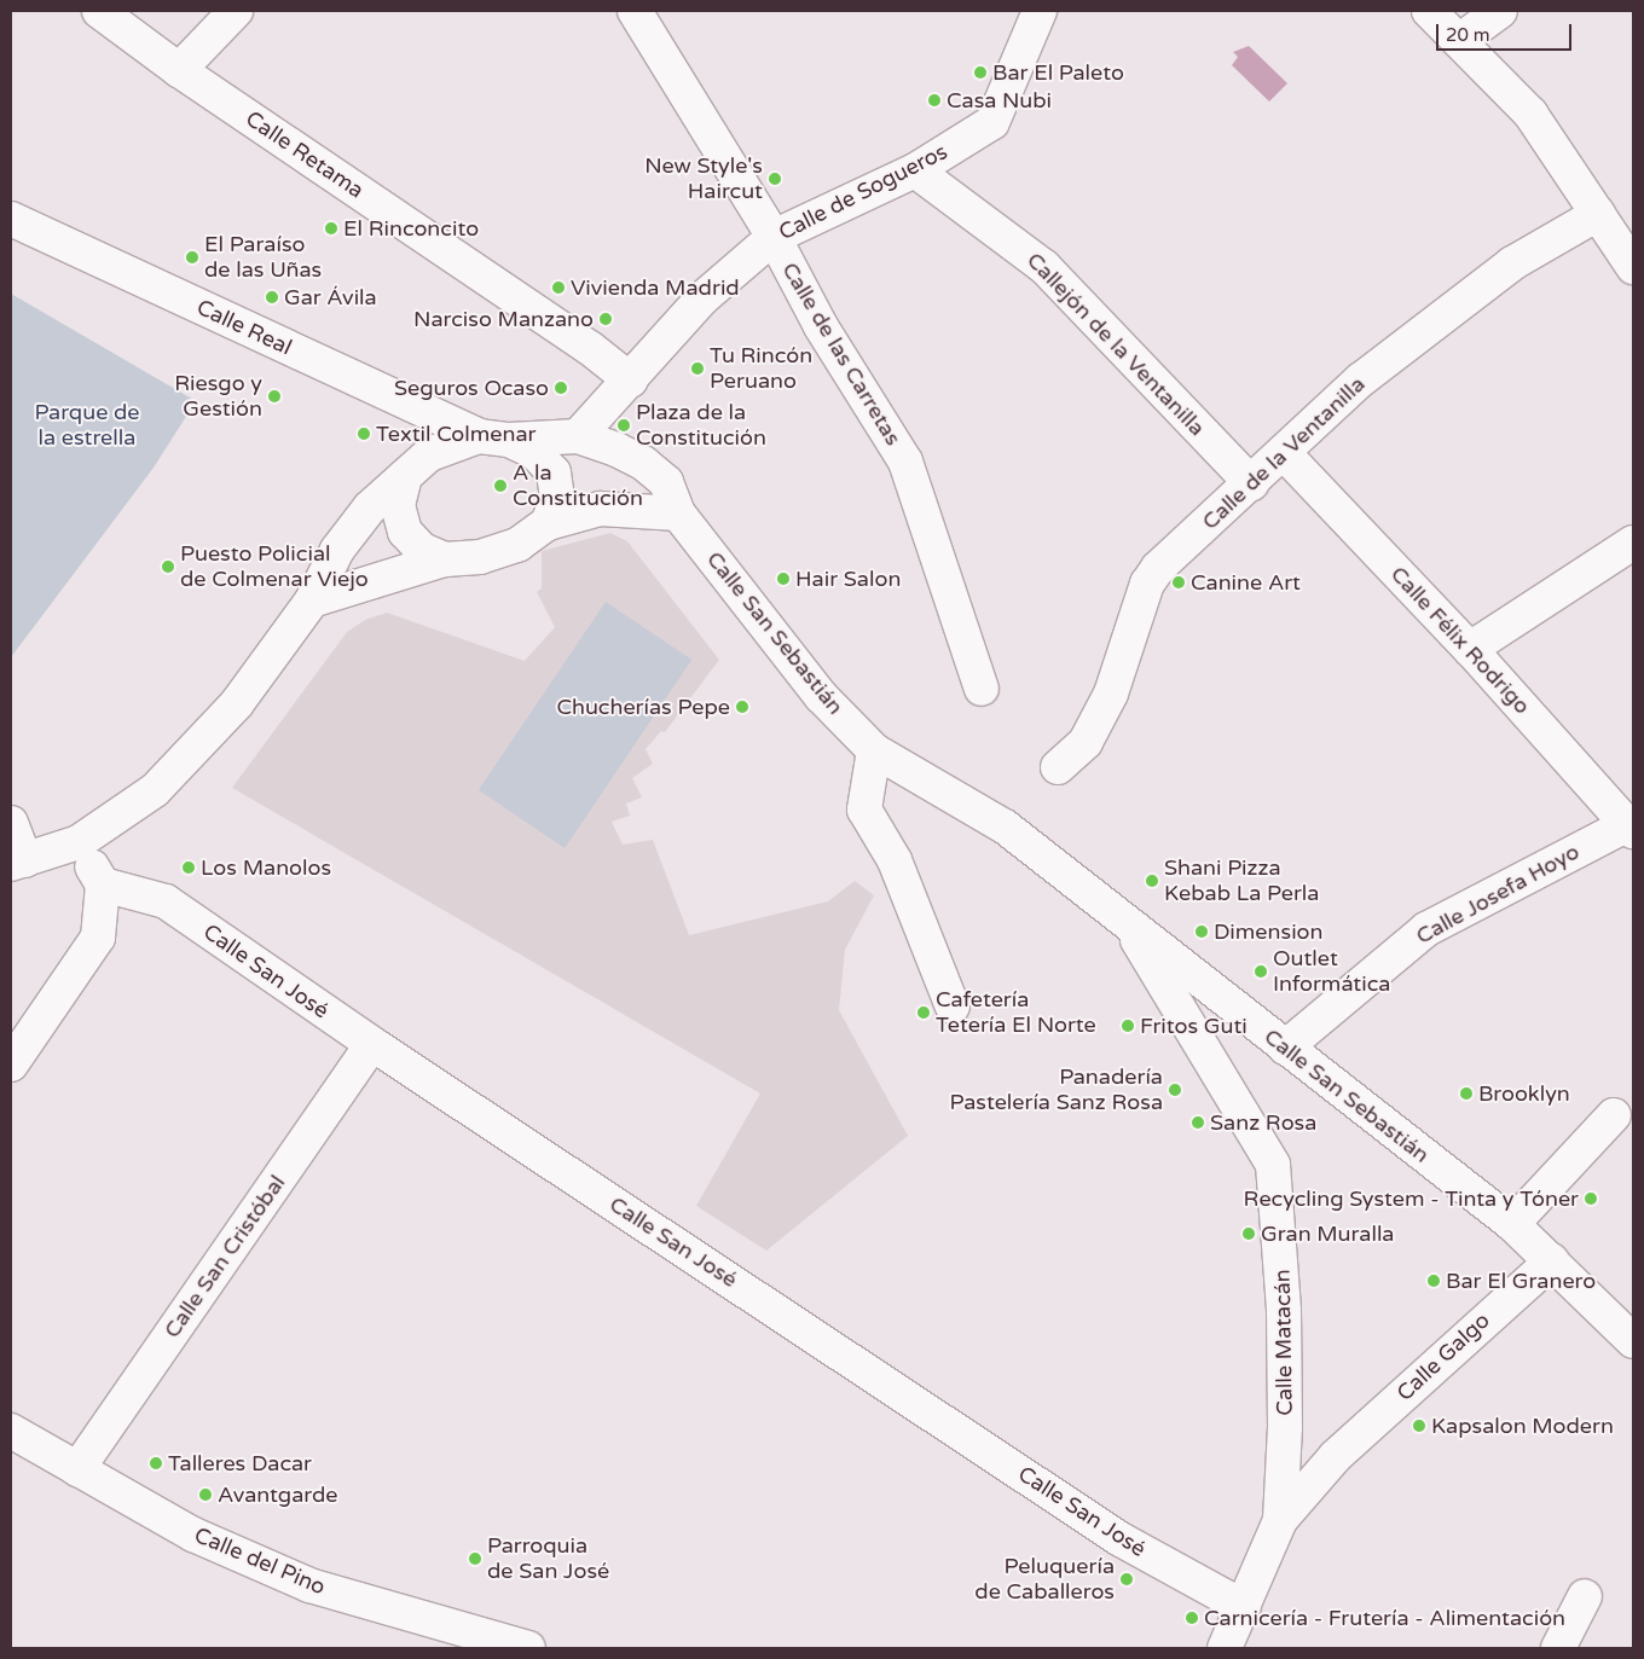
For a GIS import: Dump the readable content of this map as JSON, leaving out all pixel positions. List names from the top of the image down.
{
  "streets": {
    "street": [
      "Calle Retama",
      "Calle de Sogueros",
      "Calle Real",
      "Callejón de la Ventanilla",
      "Calle de las Carretas",
      "Calle de la Ventanilla",
      "Calle San Sebastián",
      "Calle Félix Rodrigo",
      "Calle Josefa Hoyo",
      "Calle San José",
      "Calle San Cristóbal",
      "Calle Matacán",
      "Calle Galgo",
      "Calle del Pino"
    ]
  },
  "crossings": [
    ["Calle Retama", "Calle de Sogueros"],
    ["Calle de Sogueros", "Callejón de la Ventanilla"],
    ["Calle de Sogueros", "Calle de las Carretas"],
    ["Callejón de la Ventanilla", "Calle de la Ventanilla"],
    ["Calle de la Ventanilla", "Calle Félix Rodrigo"],
    ["Calle San Sebastián", "Calle Josefa Hoyo"],
    ["Calle San Sebastián", "Calle Matacán"],
    ["Calle San Sebastián", "Calle Galgo"],
    ["Calle Félix Rodrigo", "Calle Josefa Hoyo"],
    ["Calle San José", "Calle San Cristóbal"],
    ["Calle San José", "Calle Matacán"],
    ["Calle San Cristóbal", "Calle del Pino"],
    ["Calle Matacán", "Calle Galgo"]
  ],
  "parks": ["Parque de la estrella"],
  "places": [
    "Bar El Paleto",
    "Casa Nubi",
    "New Style's Haircut",
    "El Rinconcito",
    "El Paraíso de las Uñas",
    "Vivienda Madrid",
    "Gar Ávila",
    "Narciso Manzano",
    "Tu Rincón Peruano",
    "Seguros Ocaso",
    "Riesgo y Gestión",
    "Plaza de la Constitución",
    "Textil Colmenar",
    "A la Constitución",
    "Puesto Policial de Colmenar Viejo",
    "Hair Salon",
    "Canine Art",
    "Chucherías Pepe",
    "Los Manolos",
    "Shani Pizza Kebab La Perla",
    "Dimension",
    "Outlet Informática",
    "Cafetería Tetería El Norte",
    "Fritos Guti",
    "Panadería Pastelería Sanz Rosa",
    "Brooklyn",
    "Sanz Rosa",
    "Recycling System - Tinta y Tóner",
    "Gran Muralla",
    "Bar El Granero",
    "Kapsalon Modern",
    "Talleres Dacar",
    "Avantgarde",
    "Parroquia de San José",
    "Peluquería de Caballeros",
    "Carnicería - Frutería - Alimentación"
  ],
  "scale_bar": "20 m"
}
